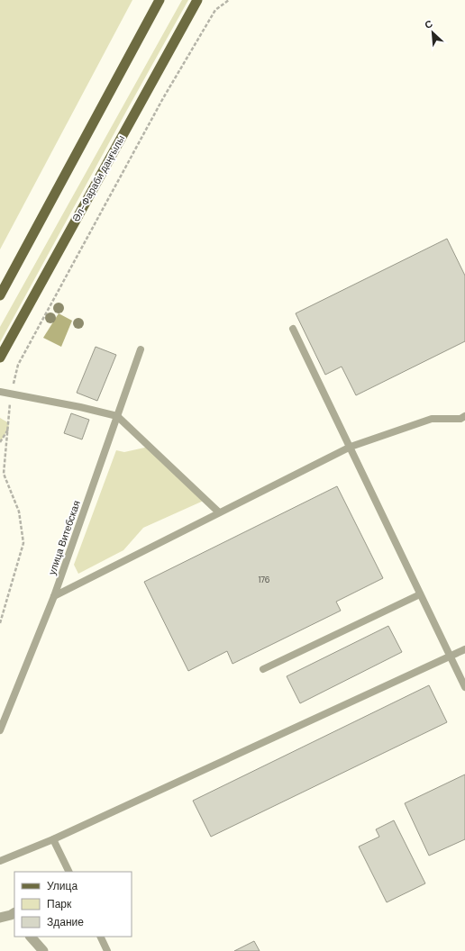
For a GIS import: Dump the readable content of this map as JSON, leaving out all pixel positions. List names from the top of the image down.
{
  "streets": {
    "main road": ["Әл-Фараби даңғылы"],
    "lane": ["улица Витебская"]
  },
  "house_numbers": ["176"],
  "legend": ["Улица", "Парк", "Здание"],
  "north": "top left"
}
